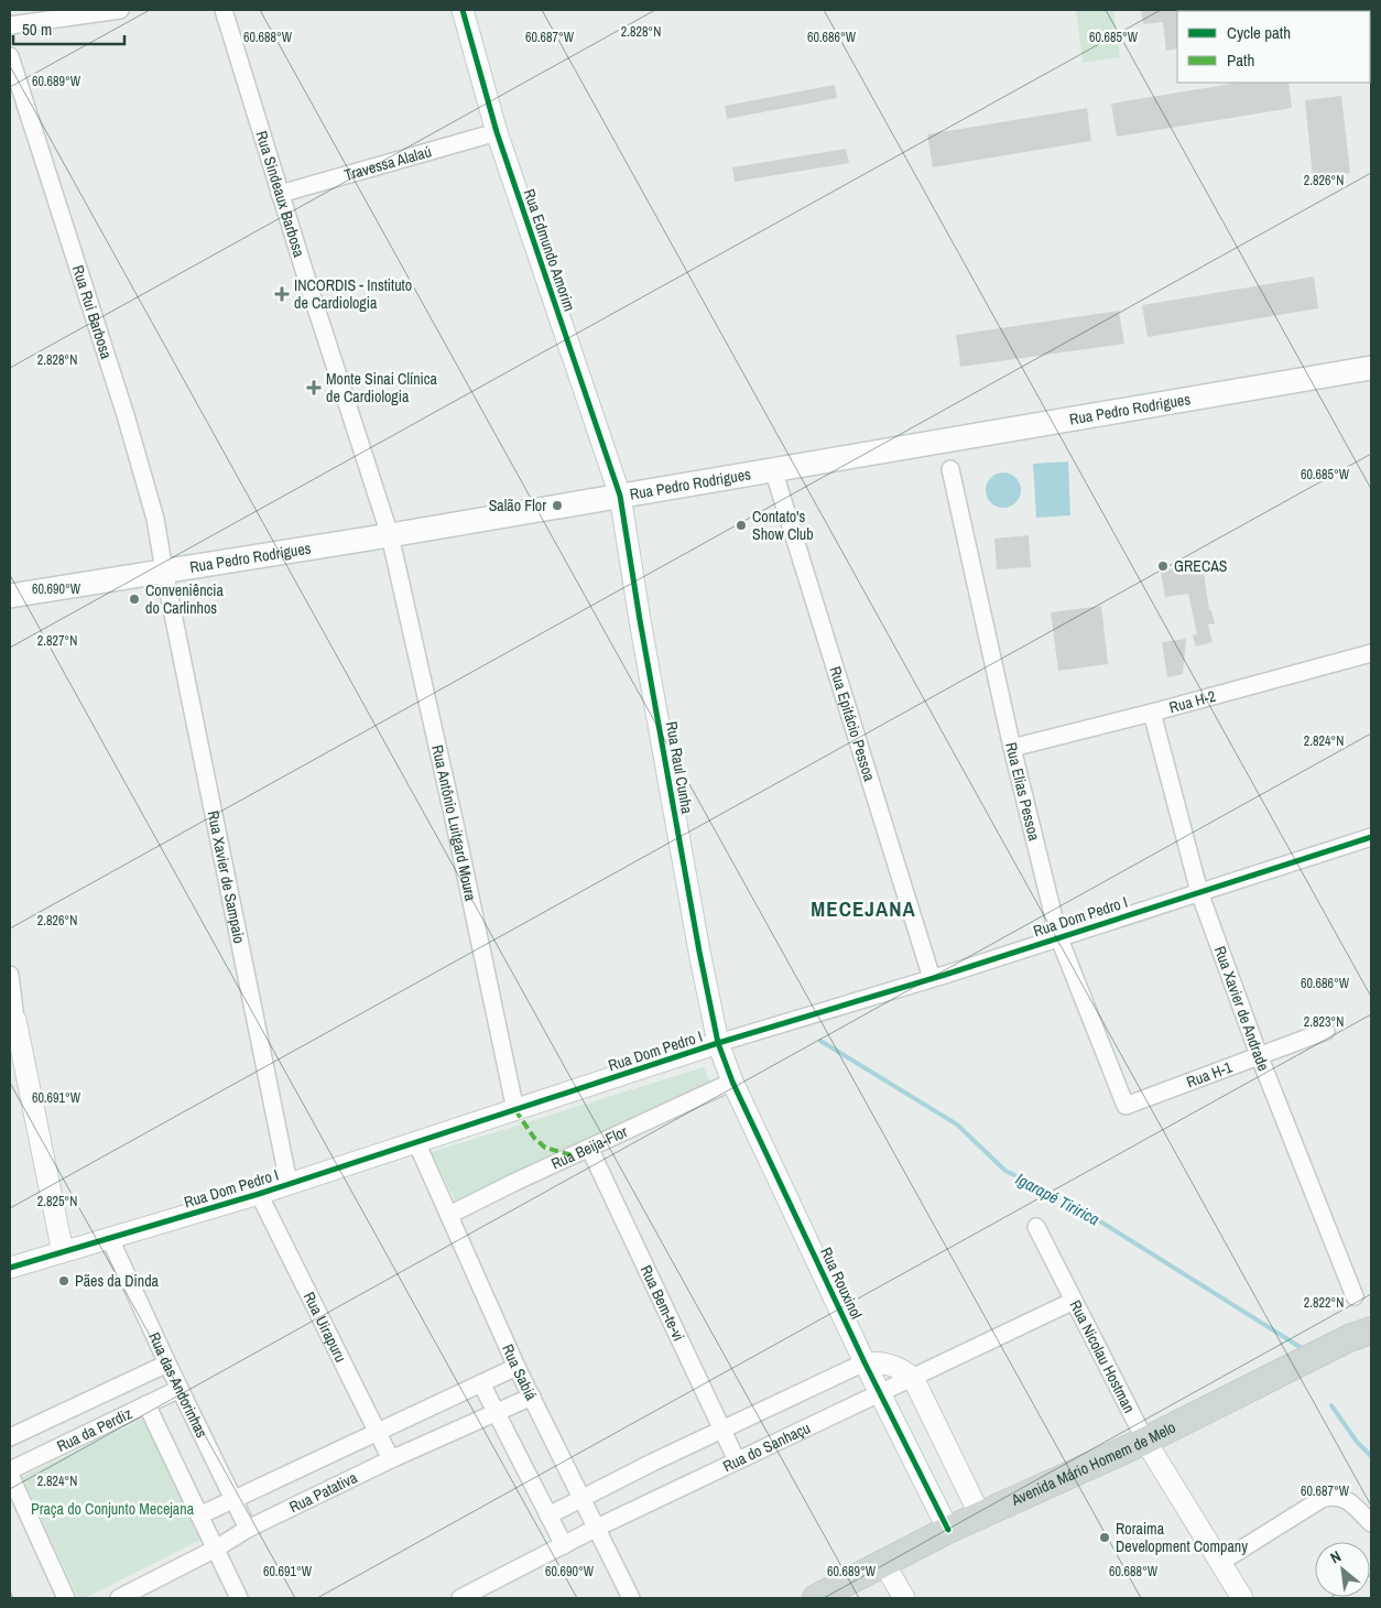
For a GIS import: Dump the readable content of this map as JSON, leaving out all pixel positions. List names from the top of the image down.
{
  "streets": {
    "main road": ["Rua Pedro Rodrigues", "Avenida Mário Homem de Melo"],
    "street": [
      "Travessa Alalaú",
      "Rua Sindeaux Barbosa",
      "Rua Edmundo Amorim",
      "Rua Rui Barbosa",
      "Rua H-2",
      "Rua Epitácio Pessoa",
      "Rua Raul Cunha",
      "Rua Elias Pessoa",
      "Rua Antônio Luitgard Moura",
      "Rua Xavier de Sampaio",
      "Rua Dom Pedro I",
      "Rua Xavier de Andrade",
      "Rua H-1",
      "Rua Beija-Flor",
      "Rua Rouxinol",
      "Rua Bem-te-vi",
      "Rua Uirapuru",
      "Rua Nicolau Hostman",
      "Rua Sabiá",
      "Rua das Andorinhas",
      "Rua da Perdiz",
      "Rua do Sanhaçu",
      "Rua Patativa"
    ]
  },
  "crossings": [
    ["Travessa Alalaú", "Rua Sindeaux Barbosa"],
    ["Travessa Alalaú", "Rua Edmundo Amorim"],
    ["Rua Sindeaux Barbosa", "Rua Pedro Rodrigues"],
    ["Rua Sindeaux Barbosa", "Rua Antônio Luitgard Moura"],
    ["Rua Edmundo Amorim", "Rua Pedro Rodrigues"],
    ["Rua Edmundo Amorim", "Rua Raul Cunha"],
    ["Rua Rui Barbosa", "Rua Pedro Rodrigues"],
    ["Rua Rui Barbosa", "Rua Xavier de Sampaio"],
    ["Rua Pedro Rodrigues", "Rua Epitácio Pessoa"],
    ["Rua Pedro Rodrigues", "Rua Raul Cunha"],
    ["Rua Pedro Rodrigues", "Rua Antônio Luitgard Moura"],
    ["Rua Pedro Rodrigues", "Rua Xavier de Sampaio"],
    ["Rua H-2", "Rua Elias Pessoa"],
    ["Rua H-2", "Rua Xavier de Andrade"],
    ["Rua Epitácio Pessoa", "Rua Dom Pedro I"],
    ["Rua Raul Cunha", "Rua Dom Pedro I"],
    ["Rua Raul Cunha", "Rua Rouxinol"],
    ["Rua Elias Pessoa", "Rua Dom Pedro I"],
    ["Rua Elias Pessoa", "Rua H-1"],
    ["Rua Antônio Luitgard Moura", "Rua Dom Pedro I"],
    ["Rua Xavier de Sampaio", "Rua Dom Pedro I"],
    ["Rua Dom Pedro I", "Rua Xavier de Andrade"],
    ["Rua Dom Pedro I", "Rua Rouxinol"],
    ["Rua Dom Pedro I", "Rua Uirapuru"],
    ["Rua Dom Pedro I", "Rua Sabiá"],
    ["Rua Dom Pedro I", "Rua das Andorinhas"],
    ["Rua Xavier de Andrade", "Rua H-1"],
    ["Rua Beija-Flor", "Rua Rouxinol"],
    ["Rua Beija-Flor", "Rua Bem-te-vi"],
    ["Rua Beija-Flor", "Rua Sabiá"],
    ["Rua Rouxinol", "Rua do Sanhaçu"],
    ["Rua Rouxinol", "Avenida Mário Homem de Melo"],
    ["Rua Bem-te-vi", "Rua do Sanhaçu"],
    ["Rua Uirapuru", "Rua Patativa"],
    ["Rua Nicolau Hostman", "Rua do Sanhaçu"],
    ["Rua Nicolau Hostman", "Avenida Mário Homem de Melo"],
    ["Rua Sabiá", "Rua do Sanhaçu"],
    ["Rua Sabiá", "Rua Patativa"],
    ["Rua das Andorinhas", "Rua da Perdiz"],
    ["Rua das Andorinhas", "Rua Patativa"]
  ],
  "districts": ["MECEJANA"],
  "water": ["Igarapé Tiririca"],
  "parks": ["Praça do Conjunto Mecejana"],
  "places": {
    "health": ["INCORDIS - Instituto de Cardiologia", "Monte Sinai Clínica de Cardiologia"],
    "other": [
      "Salão Flor",
      "Contato's Show Club",
      "GRECAS",
      "Conveniência do Carlinhos",
      "Pães da Dinda",
      "Roraima Development Company"
    ]
  },
  "legend": ["Cycle path", "Path"],
  "scale_bar": "50 m",
  "north": "top left",
  "coordinates": [
    "2.828°N",
    "60.688°W",
    "60.687°W",
    "60.686°W",
    "60.685°W",
    "60.689°W",
    "2.826°N",
    "60.690°W",
    "2.827°N",
    "2.824°N",
    "2.823°N",
    "60.691°W",
    "2.825°N",
    "2.822°N"
  ]
}
